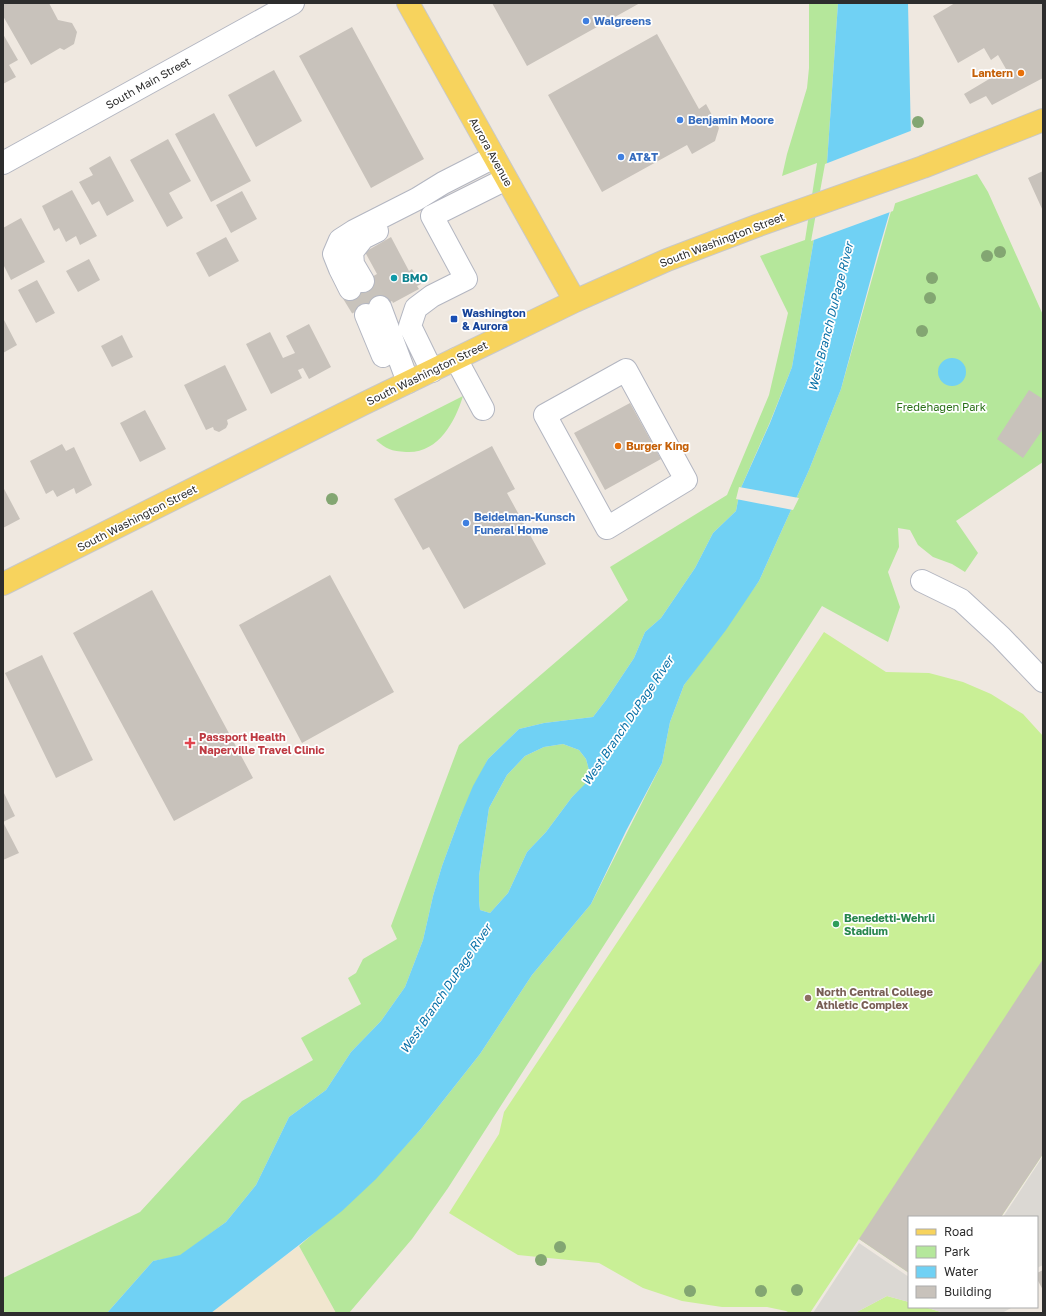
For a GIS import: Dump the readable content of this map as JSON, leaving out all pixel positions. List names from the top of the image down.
{
  "streets": {
    "main road": ["Aurora Avenue", "South Washington Street"],
    "street": ["South Main Street"]
  },
  "crossings": [
    ["Aurora Avenue", "South Washington Street"]
  ],
  "water": ["West Branch DuPage River"],
  "parks": ["Fredehagen Park"],
  "places": {
    "other": [
      "Walgreens",
      "Lantern",
      "Benjamin Moore",
      "AT&T",
      "BMO",
      "Burger King",
      "Beidelman-Kunsch Funeral Home",
      "Benedetti-Wehrli Stadium",
      "North Central College Athletic Complex"
    ],
    "transit": ["Washington & Aurora"],
    "health": ["Passport Health Naperville Travel Clinic"]
  },
  "legend": [
    "Road",
    "Park",
    "Water",
    "Building"
  ]
}
